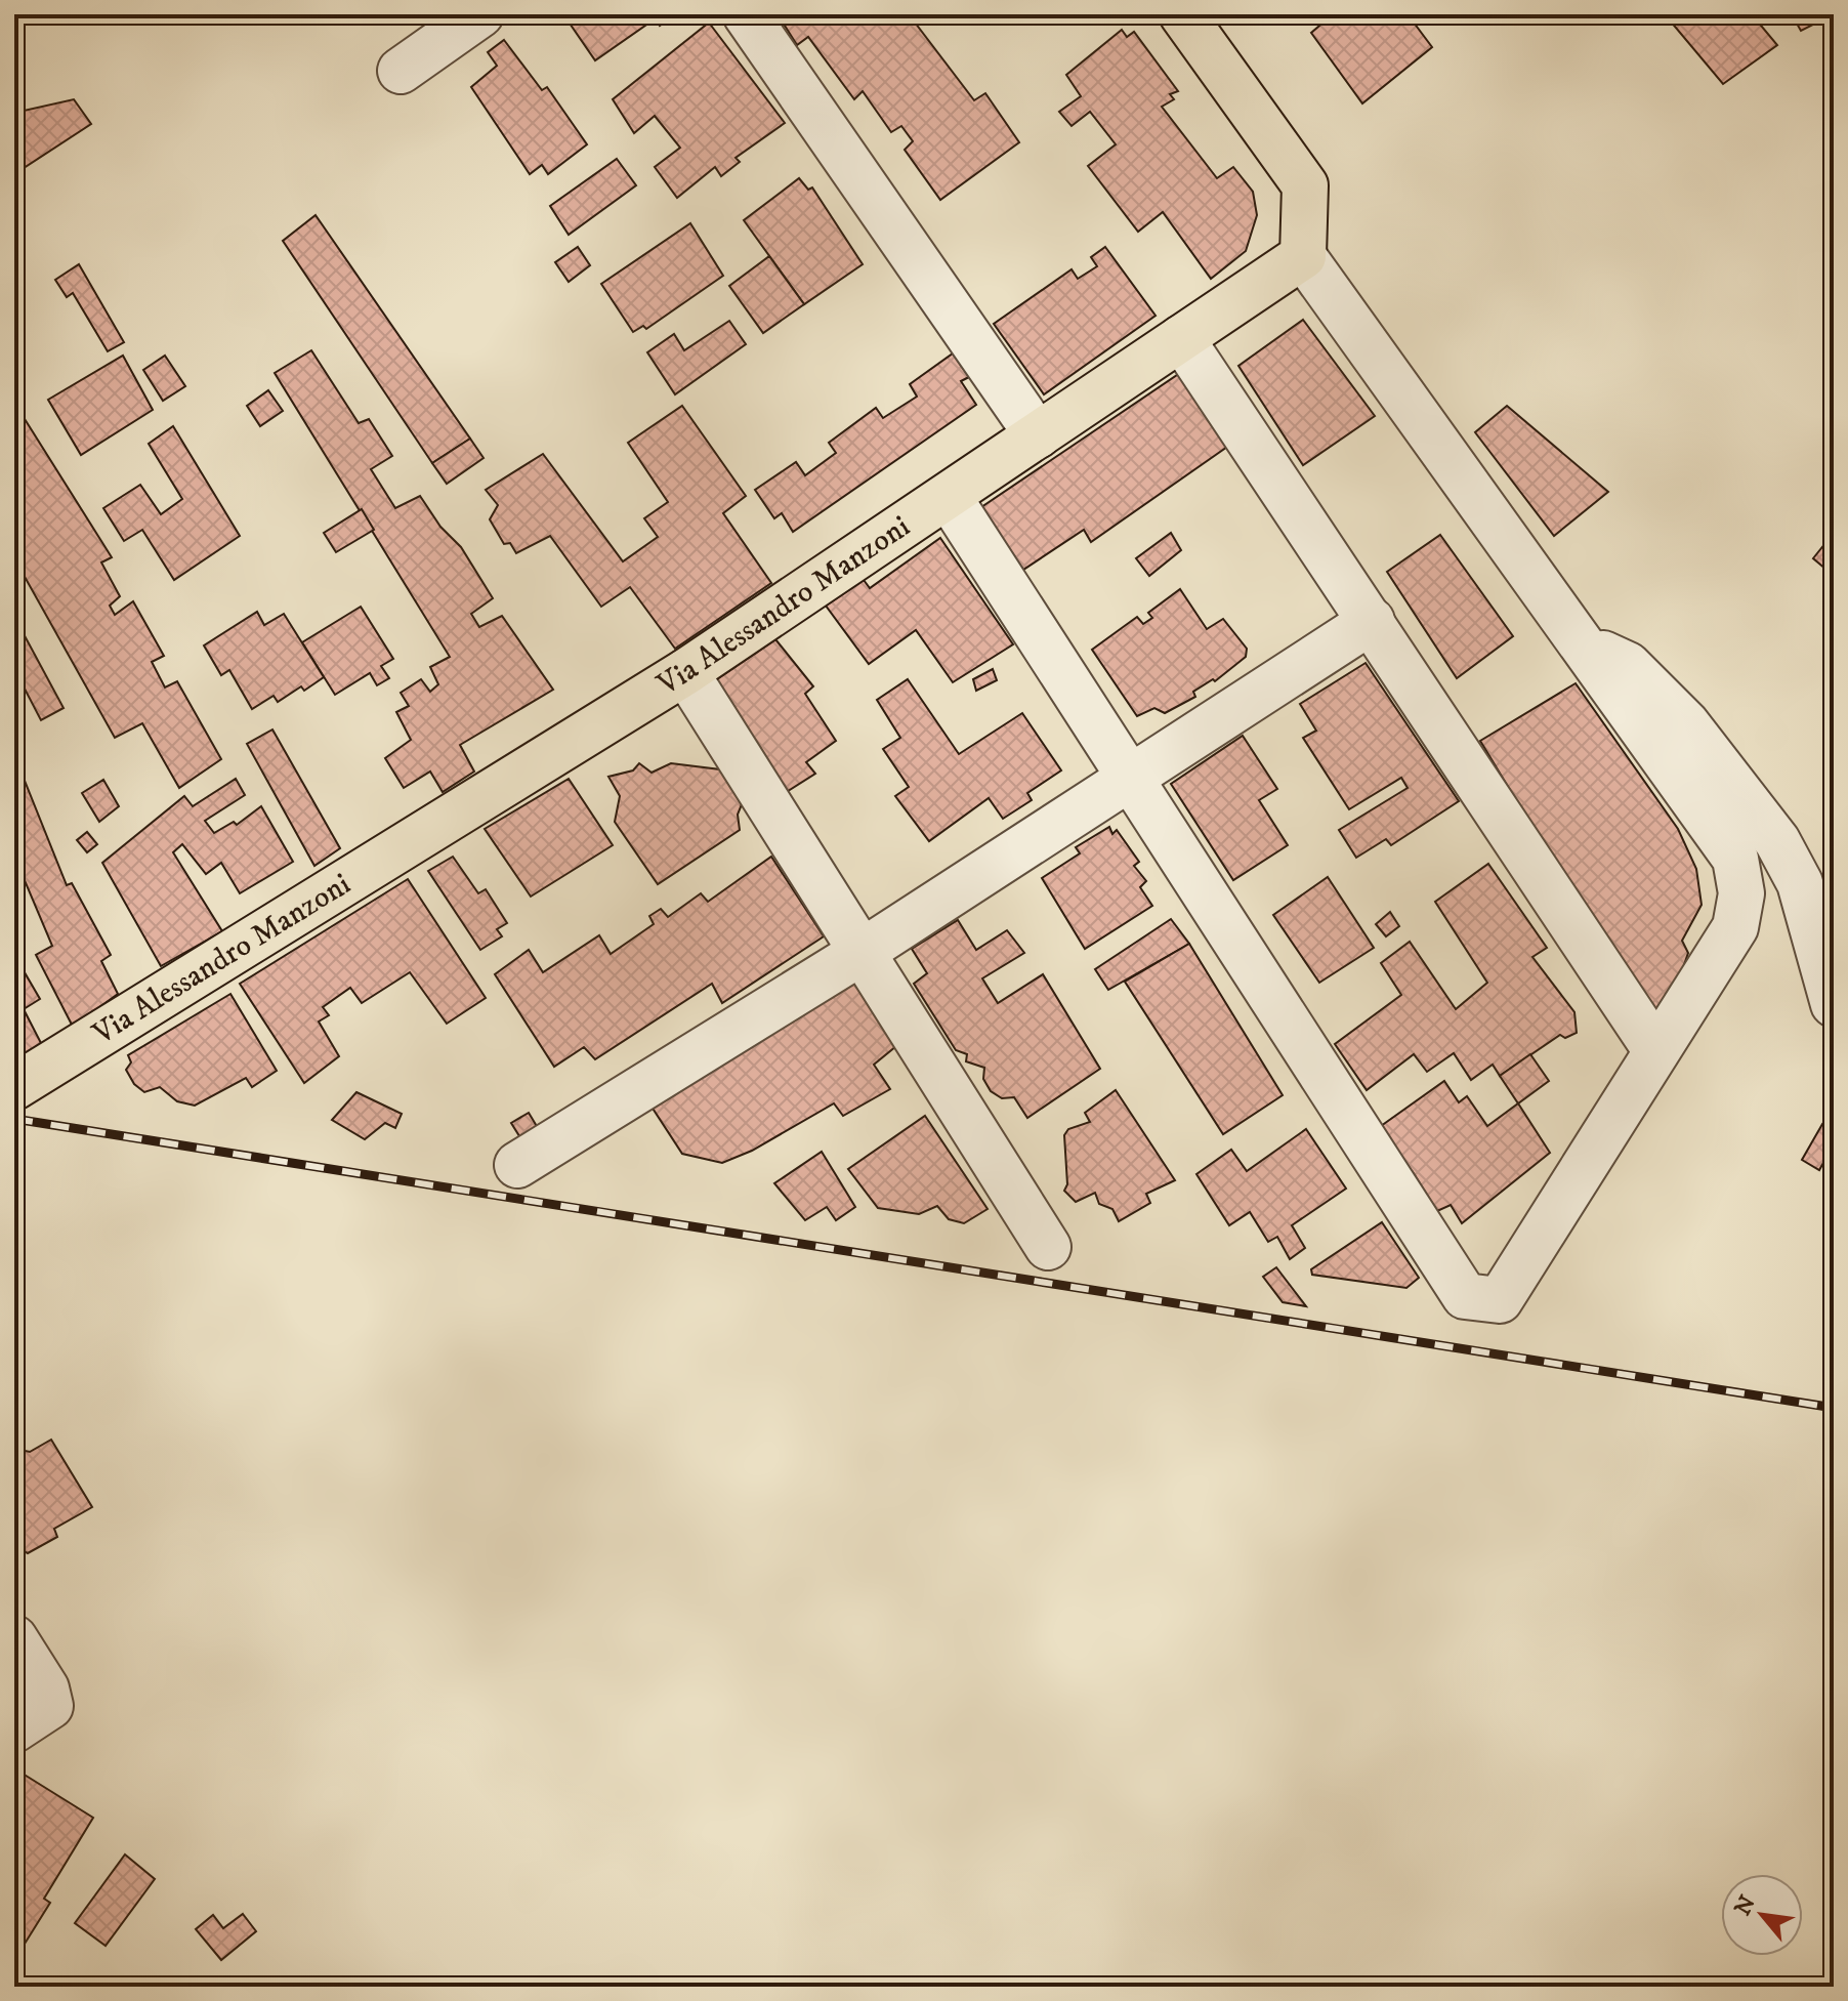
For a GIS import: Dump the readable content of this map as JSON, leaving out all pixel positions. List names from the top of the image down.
{
  "streets": {
    "main road": ["Via Alessandro Manzoni"]
  },
  "north": "top left"
}
